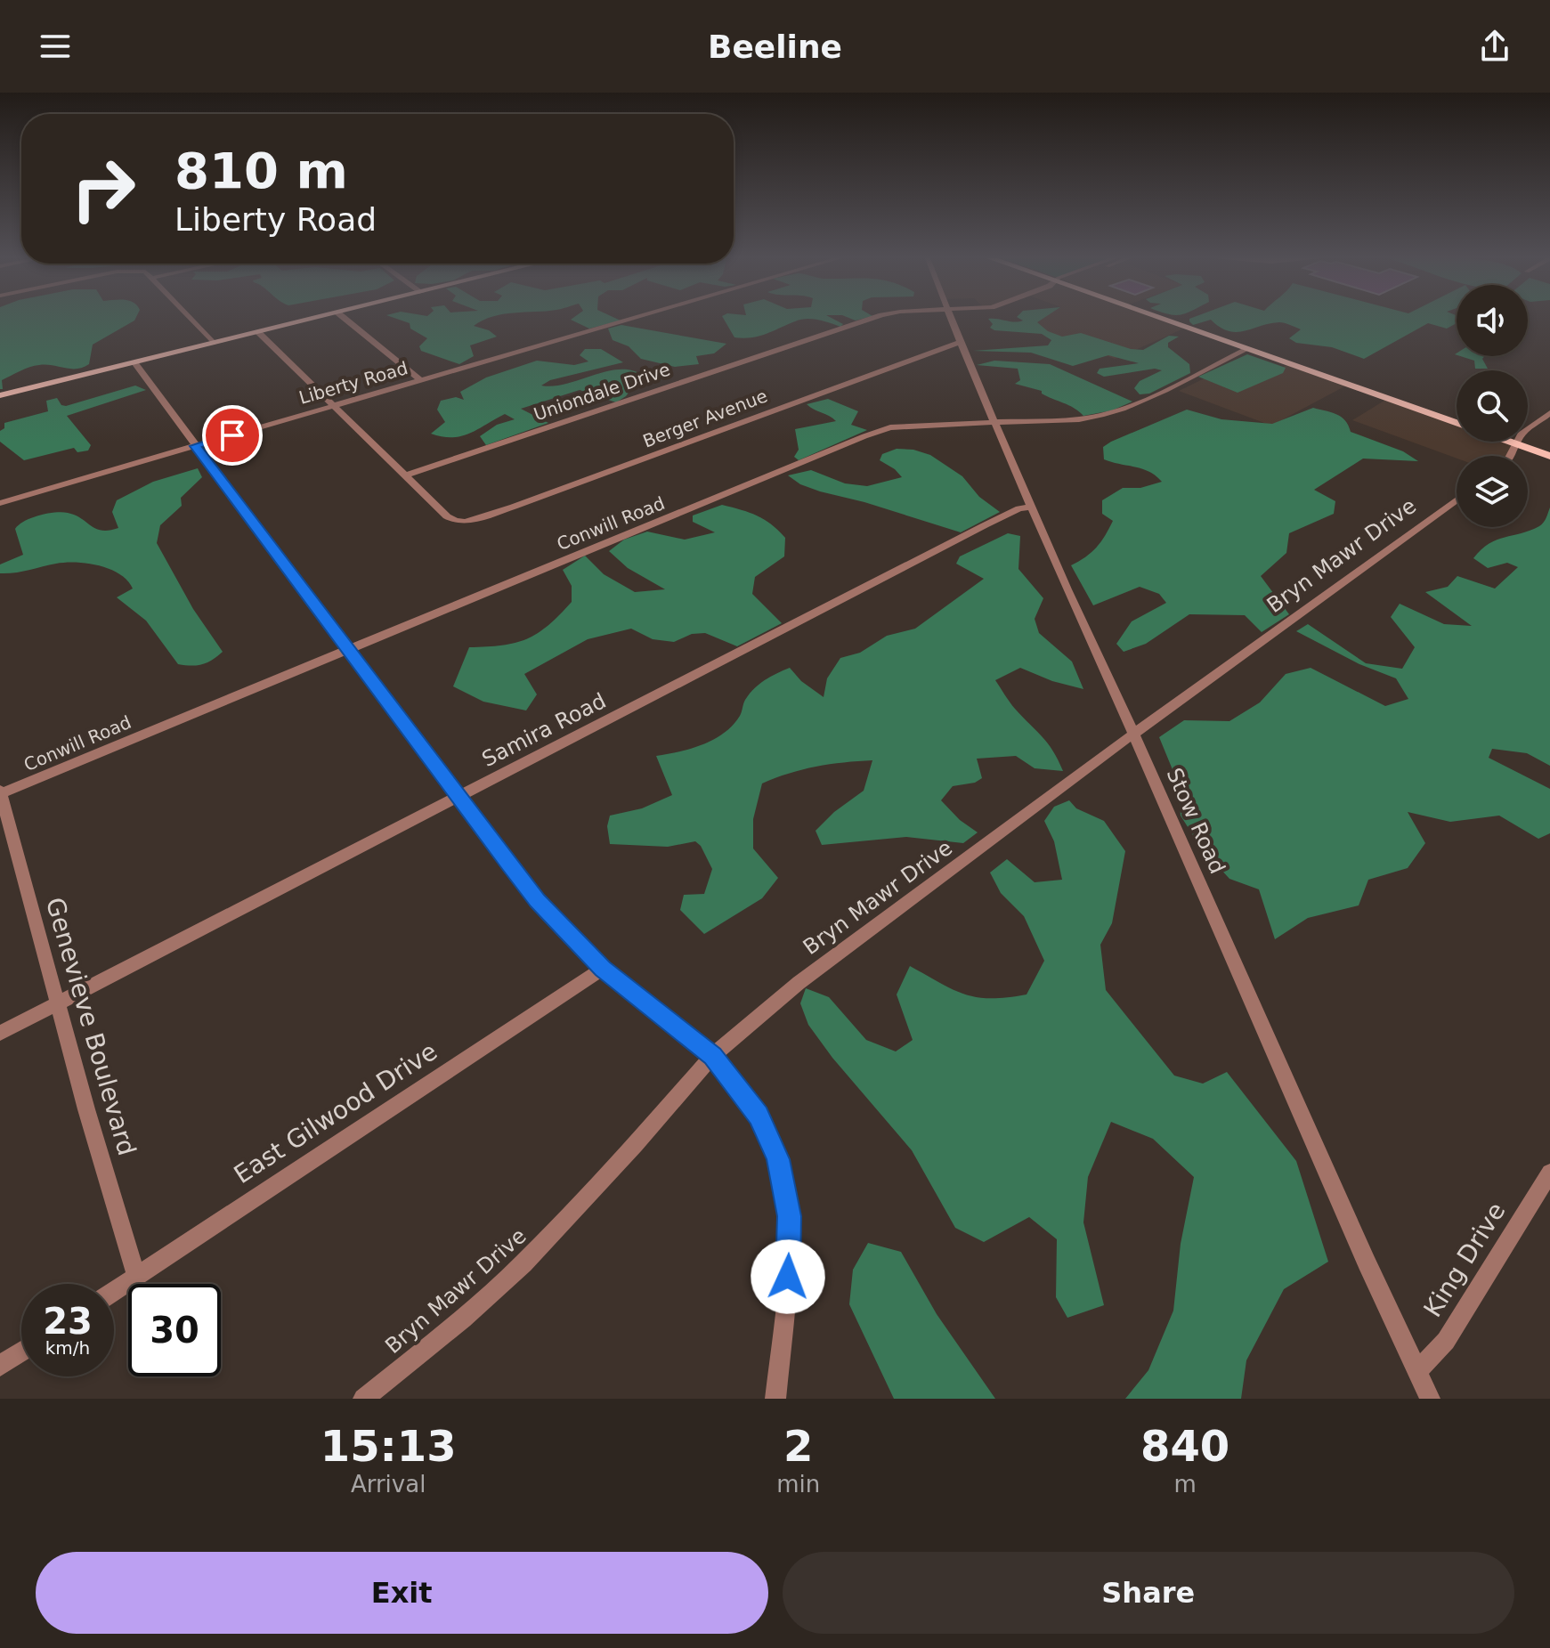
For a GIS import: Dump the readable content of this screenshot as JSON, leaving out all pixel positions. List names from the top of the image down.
{
  "streets": {
    "street": [
      "Liberty Road",
      "Uniondale Drive",
      "Berger Avenue",
      "Conwill Road",
      "Bryn Mawr Drive",
      "Samira Road",
      "Stow Road",
      "Genevieve Boulevard",
      "East Gilwood Drive",
      "King Drive"
    ]
  },
  "crossings": [
    ["Uniondale Drive", "Berger Avenue"],
    ["Berger Avenue", "Stow Road"],
    ["Conwill Road", "Stow Road"],
    ["Conwill Road", "Genevieve Boulevard"],
    ["Bryn Mawr Drive", "Stow Road"],
    ["Samira Road", "Stow Road"],
    ["Samira Road", "Genevieve Boulevard"],
    ["Stow Road", "King Drive"],
    ["Genevieve Boulevard", "East Gilwood Drive"]
  ],
  "page": {
    "header": "Beeline",
    "turn": ["810 m", "Liberty Road"],
    "speed": "23 km/h",
    "limit": "30",
    "eta": [
      "15:13",
      "Arrival",
      "2",
      "min",
      "840",
      "m"
    ],
    "buttons": ["Exit", "Share"]
  }
}
